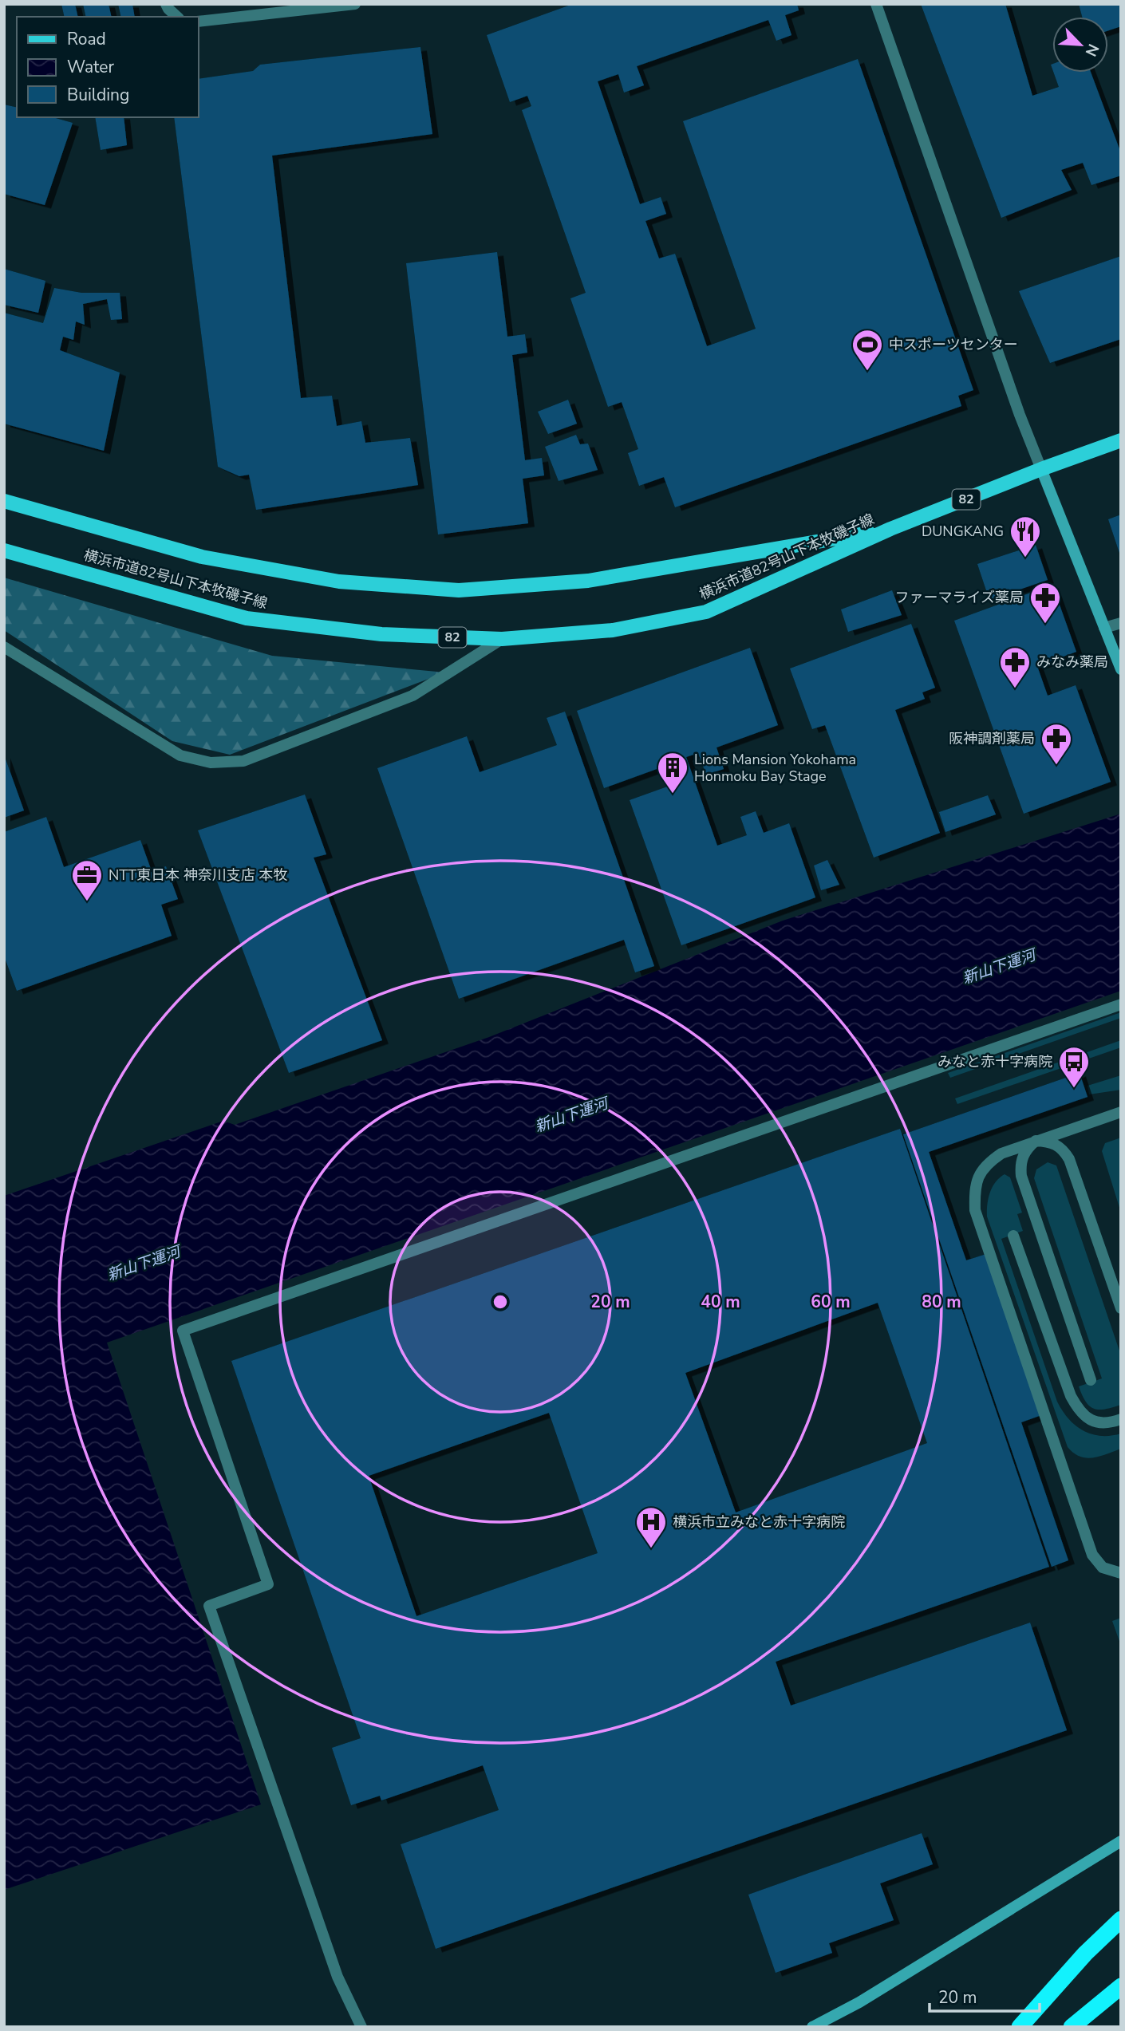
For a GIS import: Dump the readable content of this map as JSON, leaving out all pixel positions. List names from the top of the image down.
{
  "streets": {
    "main road": ["82", "横浜市道82号山下本牧磯子線"]
  },
  "water": ["新山下運河"],
  "places": {
    "sports": ["中スポーツセンター"],
    "restaurant": ["DUNGKANG"],
    "pharmacy": ["ファーマライズ薬局", "みなみ薬局", "阪神調剤薬局"],
    "building": ["Lions Mansion Yokohama Honmoku Bay Stage"],
    "office": ["NTT東日本 神奈川支店 本牧"],
    "bus stop": ["みなと赤十字病院"],
    "hospital": ["横浜市立みなと赤十字病院"]
  },
  "legend": ["Road", "Water", "Building"],
  "scale_bar": "20 m",
  "north": "bottom right",
  "rings": [
    "20 m",
    "40 m",
    "60 m",
    "80 m"
  ]
}
